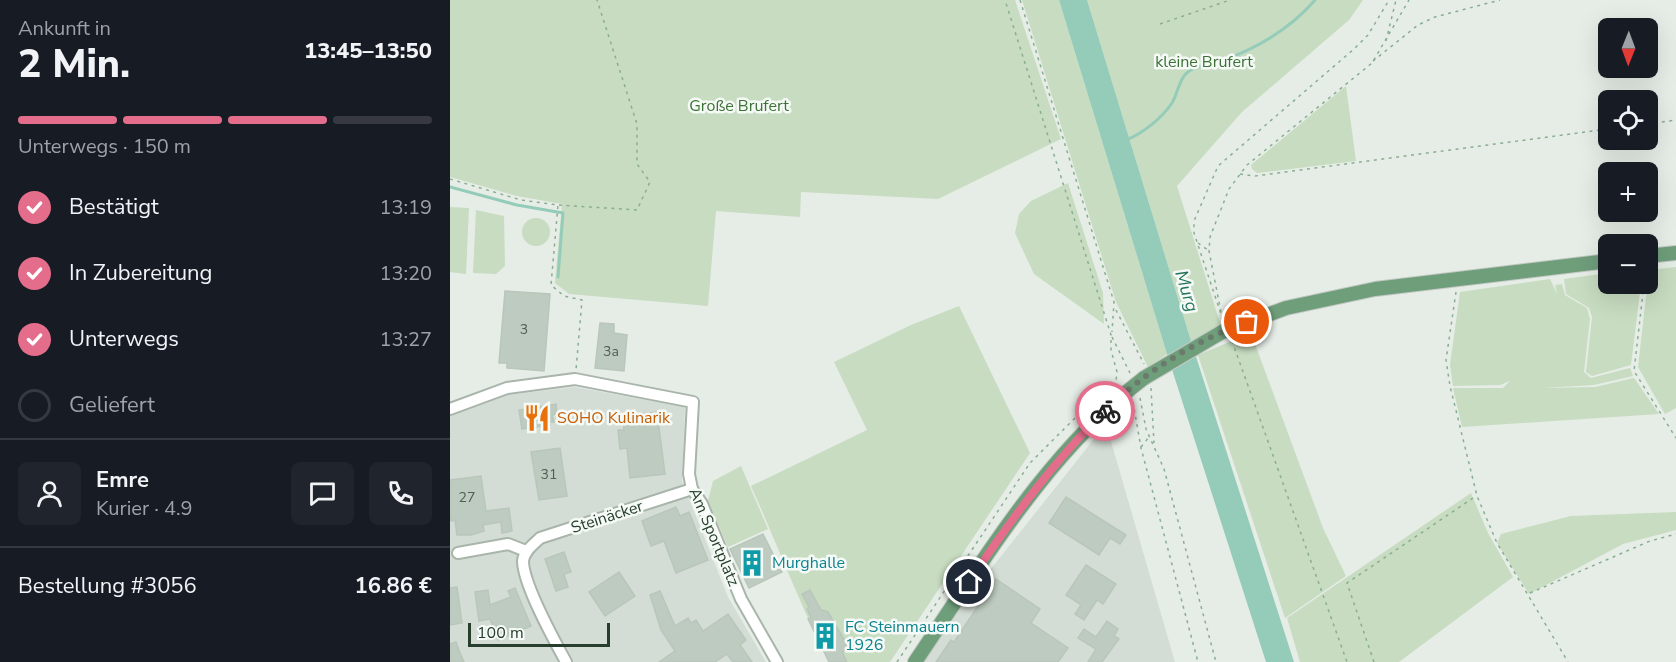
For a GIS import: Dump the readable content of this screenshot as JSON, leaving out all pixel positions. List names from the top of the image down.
{
  "streets": {
    "street": ["Steinäcker", "Am Sportplatz"]
  },
  "crossings": [
    ["Steinäcker", "Am Sportplatz"]
  ],
  "water": ["Murg"],
  "parks": ["kleine Brufert", "Große Brufert"],
  "places": {
    "restaurant": ["SOHO Kulinarik"],
    "building": ["Murghalle", "FC Steinmauern 1926"]
  },
  "house_numbers": [
    "3",
    "3a",
    "31",
    "27"
  ],
  "scale_bar": "100 m",
  "north": "bottom",
  "page": {
    "heading": ["2 Min.", "Ankunft in", "13:45–13:50"],
    "panel": [
      "Emre",
      "Kurier · 4.9",
      "Bestellung #3056",
      "16.86 €"
    ],
    "map_buttons": ["+", "−"],
    "bar": "Unterwegs · 150 m",
    "list": [
      ["Bestätigt", "13:19"],
      ["In Zubereitung", "13:20"],
      ["Unterwegs", "13:27"],
      "Geliefert"
    ],
    "scale": "100 m"
  }
}
